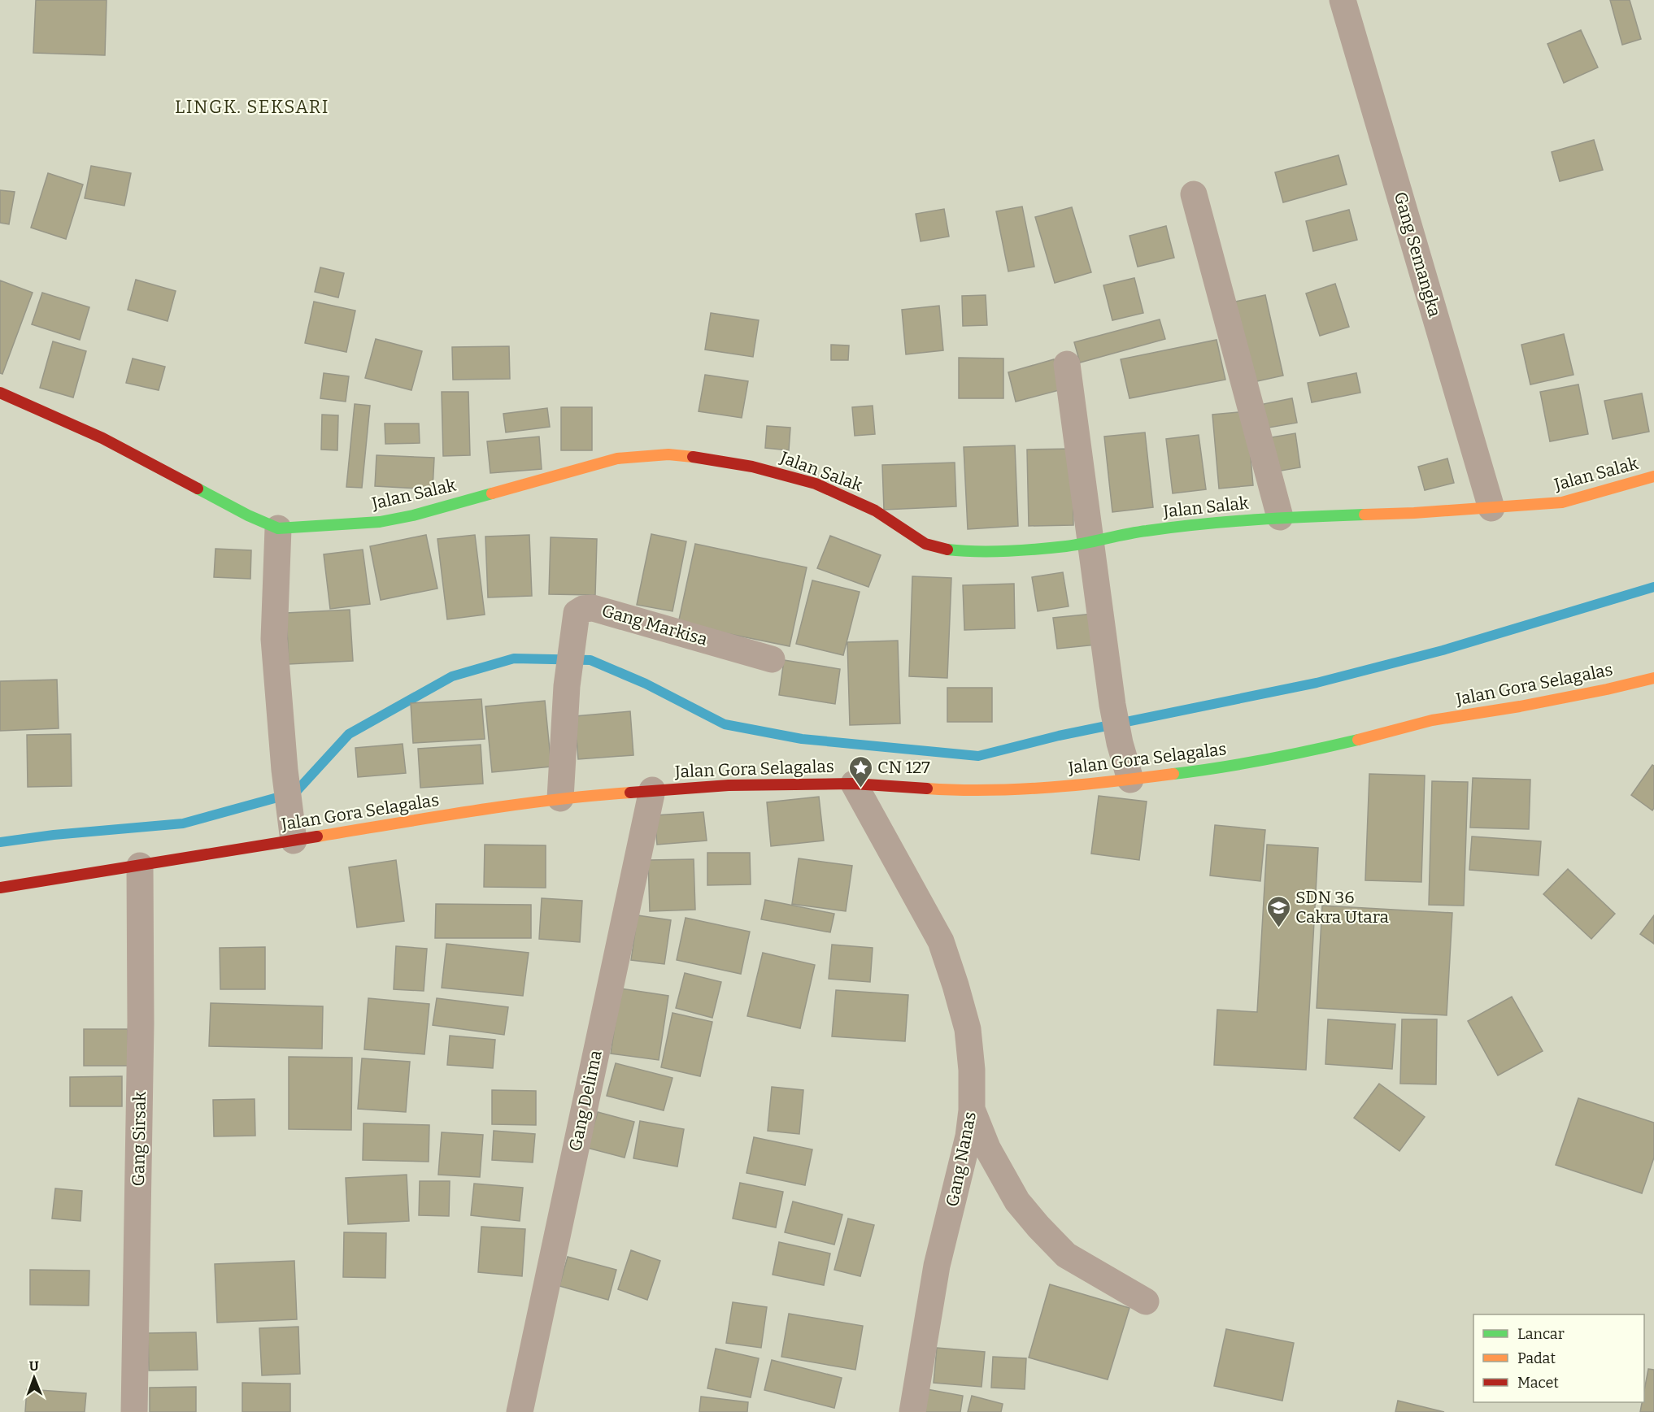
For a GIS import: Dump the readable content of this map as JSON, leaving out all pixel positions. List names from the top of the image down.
{
  "streets": {
    "street": [
      "Gang Semangka",
      "Jalan Salak",
      "Gang Markisa",
      "Jalan Gora Selagalas",
      "Gang Delima",
      "Gang Sirsak",
      "Gang Nanas"
    ]
  },
  "crossings": [
    ["Gang Semangka", "Jalan Salak"],
    ["Gang Markisa", "Jalan Gora Selagalas"],
    ["Jalan Gora Selagalas", "Gang Delima"],
    ["Jalan Gora Selagalas", "Gang Sirsak"],
    ["Jalan Gora Selagalas", "Gang Nanas"]
  ],
  "districts": ["LINGK. SEKSARI"],
  "places": {
    "place": ["CN 127"],
    "school or university": ["SDN 36 Cakra Utara"]
  },
  "legend": ["Lancar", "Padat", "Macet"],
  "north": "top"
}
